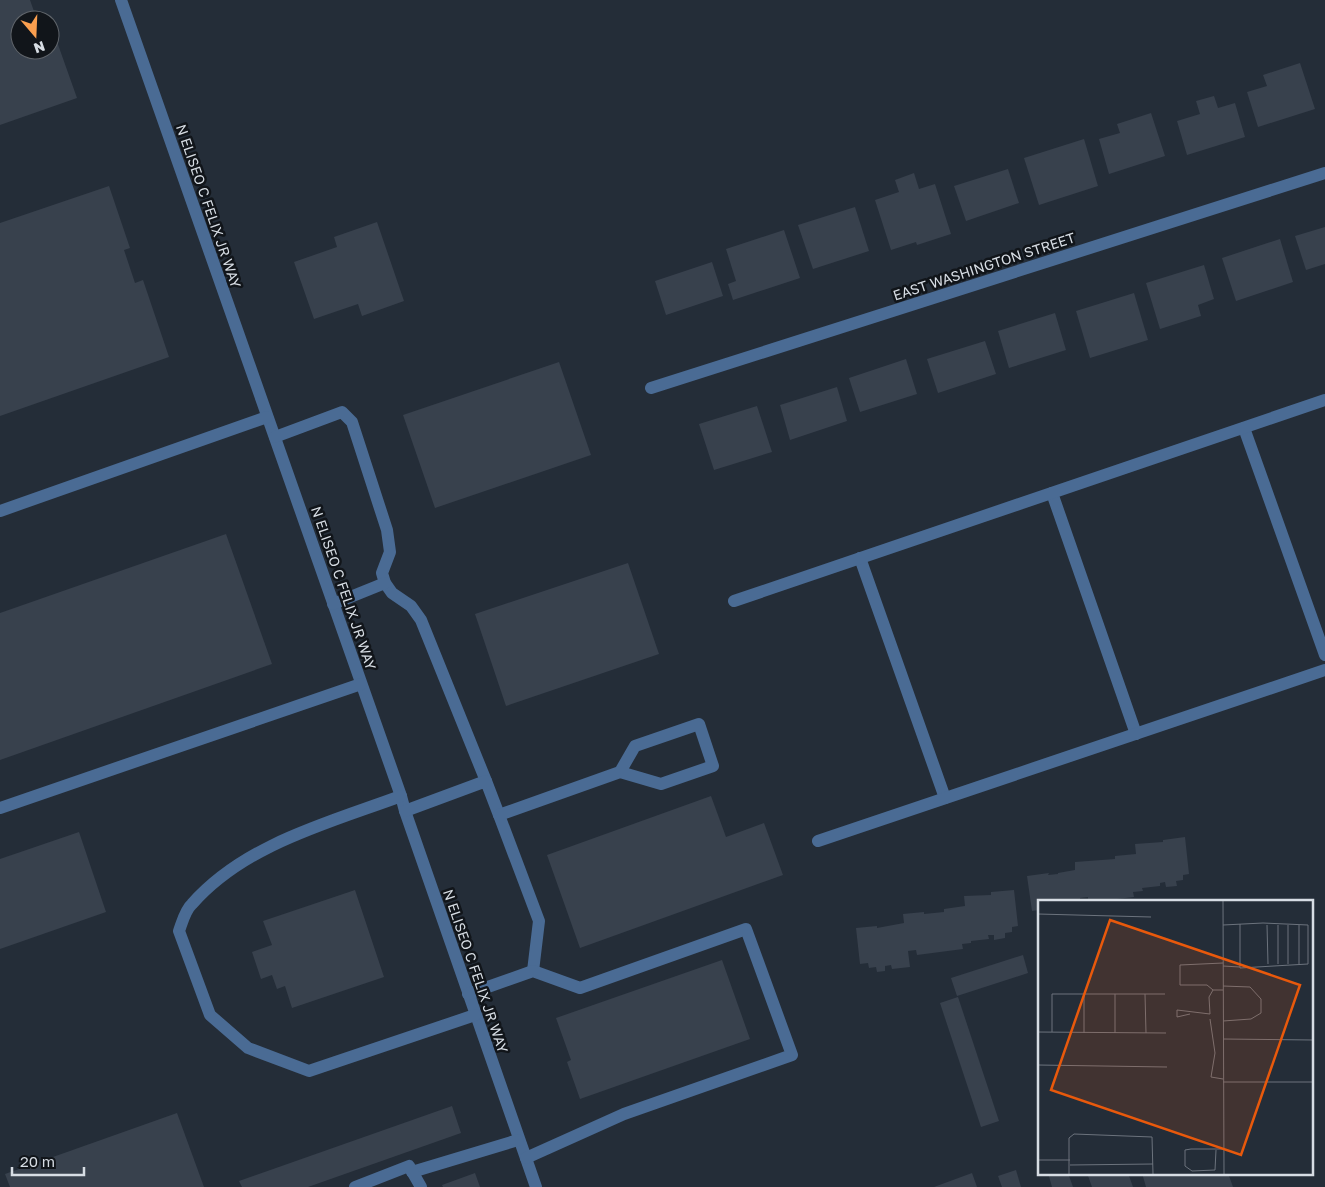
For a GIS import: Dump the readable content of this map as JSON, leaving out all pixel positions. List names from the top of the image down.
{
  "streets": {
    "street": ["N ELISEO C FELIX JR WAY", "EAST WASHINGTON STREET"]
  },
  "scale_bar": "20 m",
  "north": "bottom"
}
